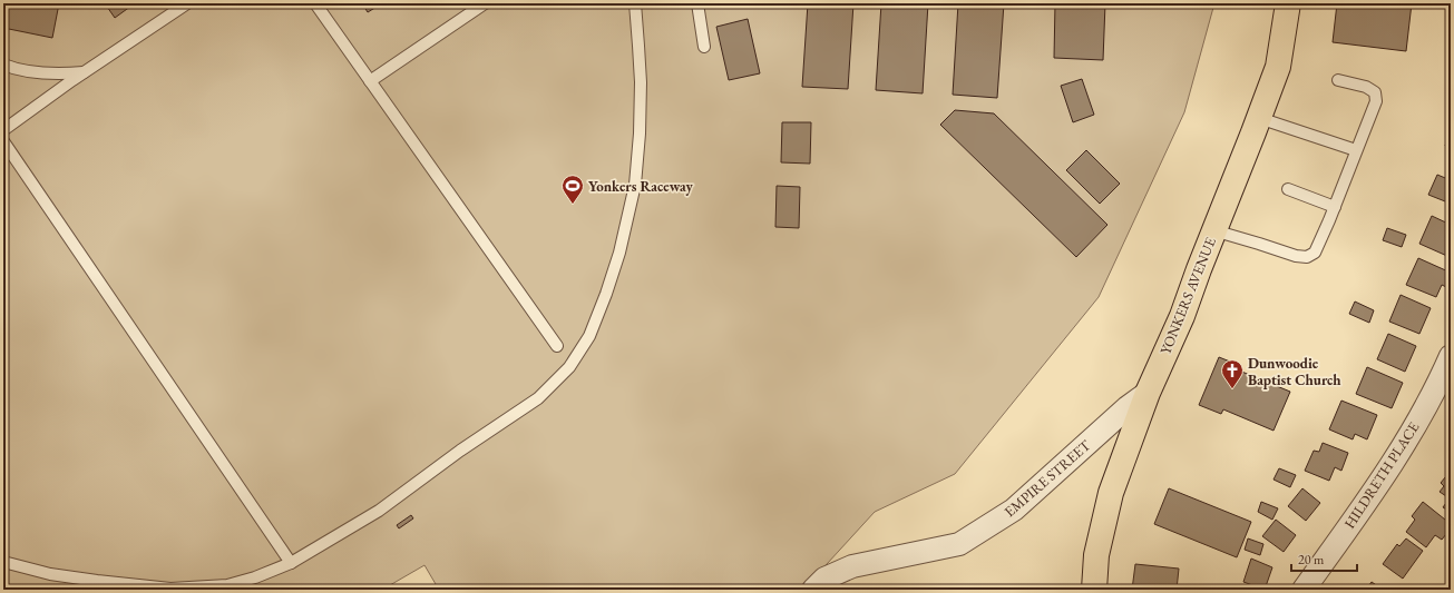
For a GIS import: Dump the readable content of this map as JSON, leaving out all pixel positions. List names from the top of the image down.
{
  "streets": {
    "main road": ["YONKERS AVENUE"],
    "street": ["HILDRETH PLACE", "EMPIRE STREET"]
  },
  "crossings": [
    ["YONKERS AVENUE", "EMPIRE STREET"]
  ],
  "places": {
    "sports": ["Yonkers Raceway"],
    "church": ["Dunwoodie Baptist Church"]
  },
  "scale_bar": "20 m"
}
